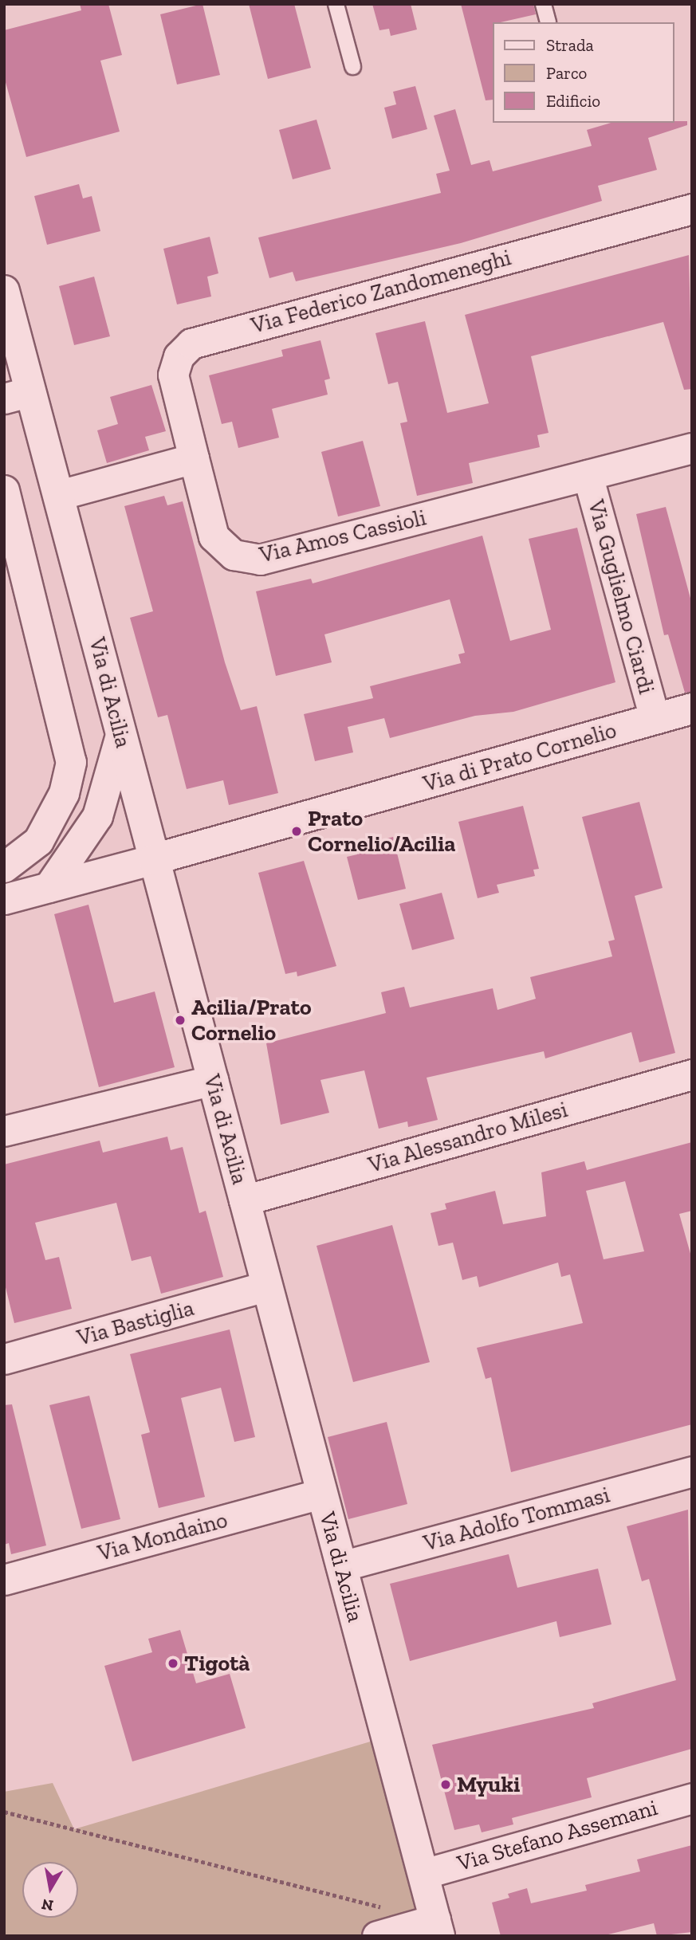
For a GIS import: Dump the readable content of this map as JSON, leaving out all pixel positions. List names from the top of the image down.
{
  "streets": {
    "street": [
      "Via Federico Zandomeneghi",
      "Via Amos Cassioli",
      "Via Guglielmo Ciardi",
      "Via di Acilia",
      "Via di Prato Cornelio",
      "Via Alessandro Milesi",
      "Via Bastiglia",
      "Via Adolfo Tommasi",
      "Via Mondaino",
      "Via Stefano Assemani"
    ]
  },
  "crossings": [
    ["Via Federico Zandomeneghi", "Via Amos Cassioli"],
    ["Via Amos Cassioli", "Via Guglielmo Ciardi"],
    ["Via Guglielmo Ciardi", "Via di Prato Cornelio"],
    ["Via di Acilia", "Via di Prato Cornelio"],
    ["Via di Acilia", "Via Alessandro Milesi"],
    ["Via di Acilia", "Via Bastiglia"],
    ["Via di Acilia", "Via Adolfo Tommasi"],
    ["Via di Acilia", "Via Mondaino"],
    ["Via di Acilia", "Via Stefano Assemani"]
  ],
  "places": [
    "Prato Cornelio/Acilia",
    "Acilia/Prato Cornelio",
    "Tigotà",
    "Myuki"
  ],
  "legend": ["Strada", "Parco", "Edificio"],
  "north": "bottom"
}
